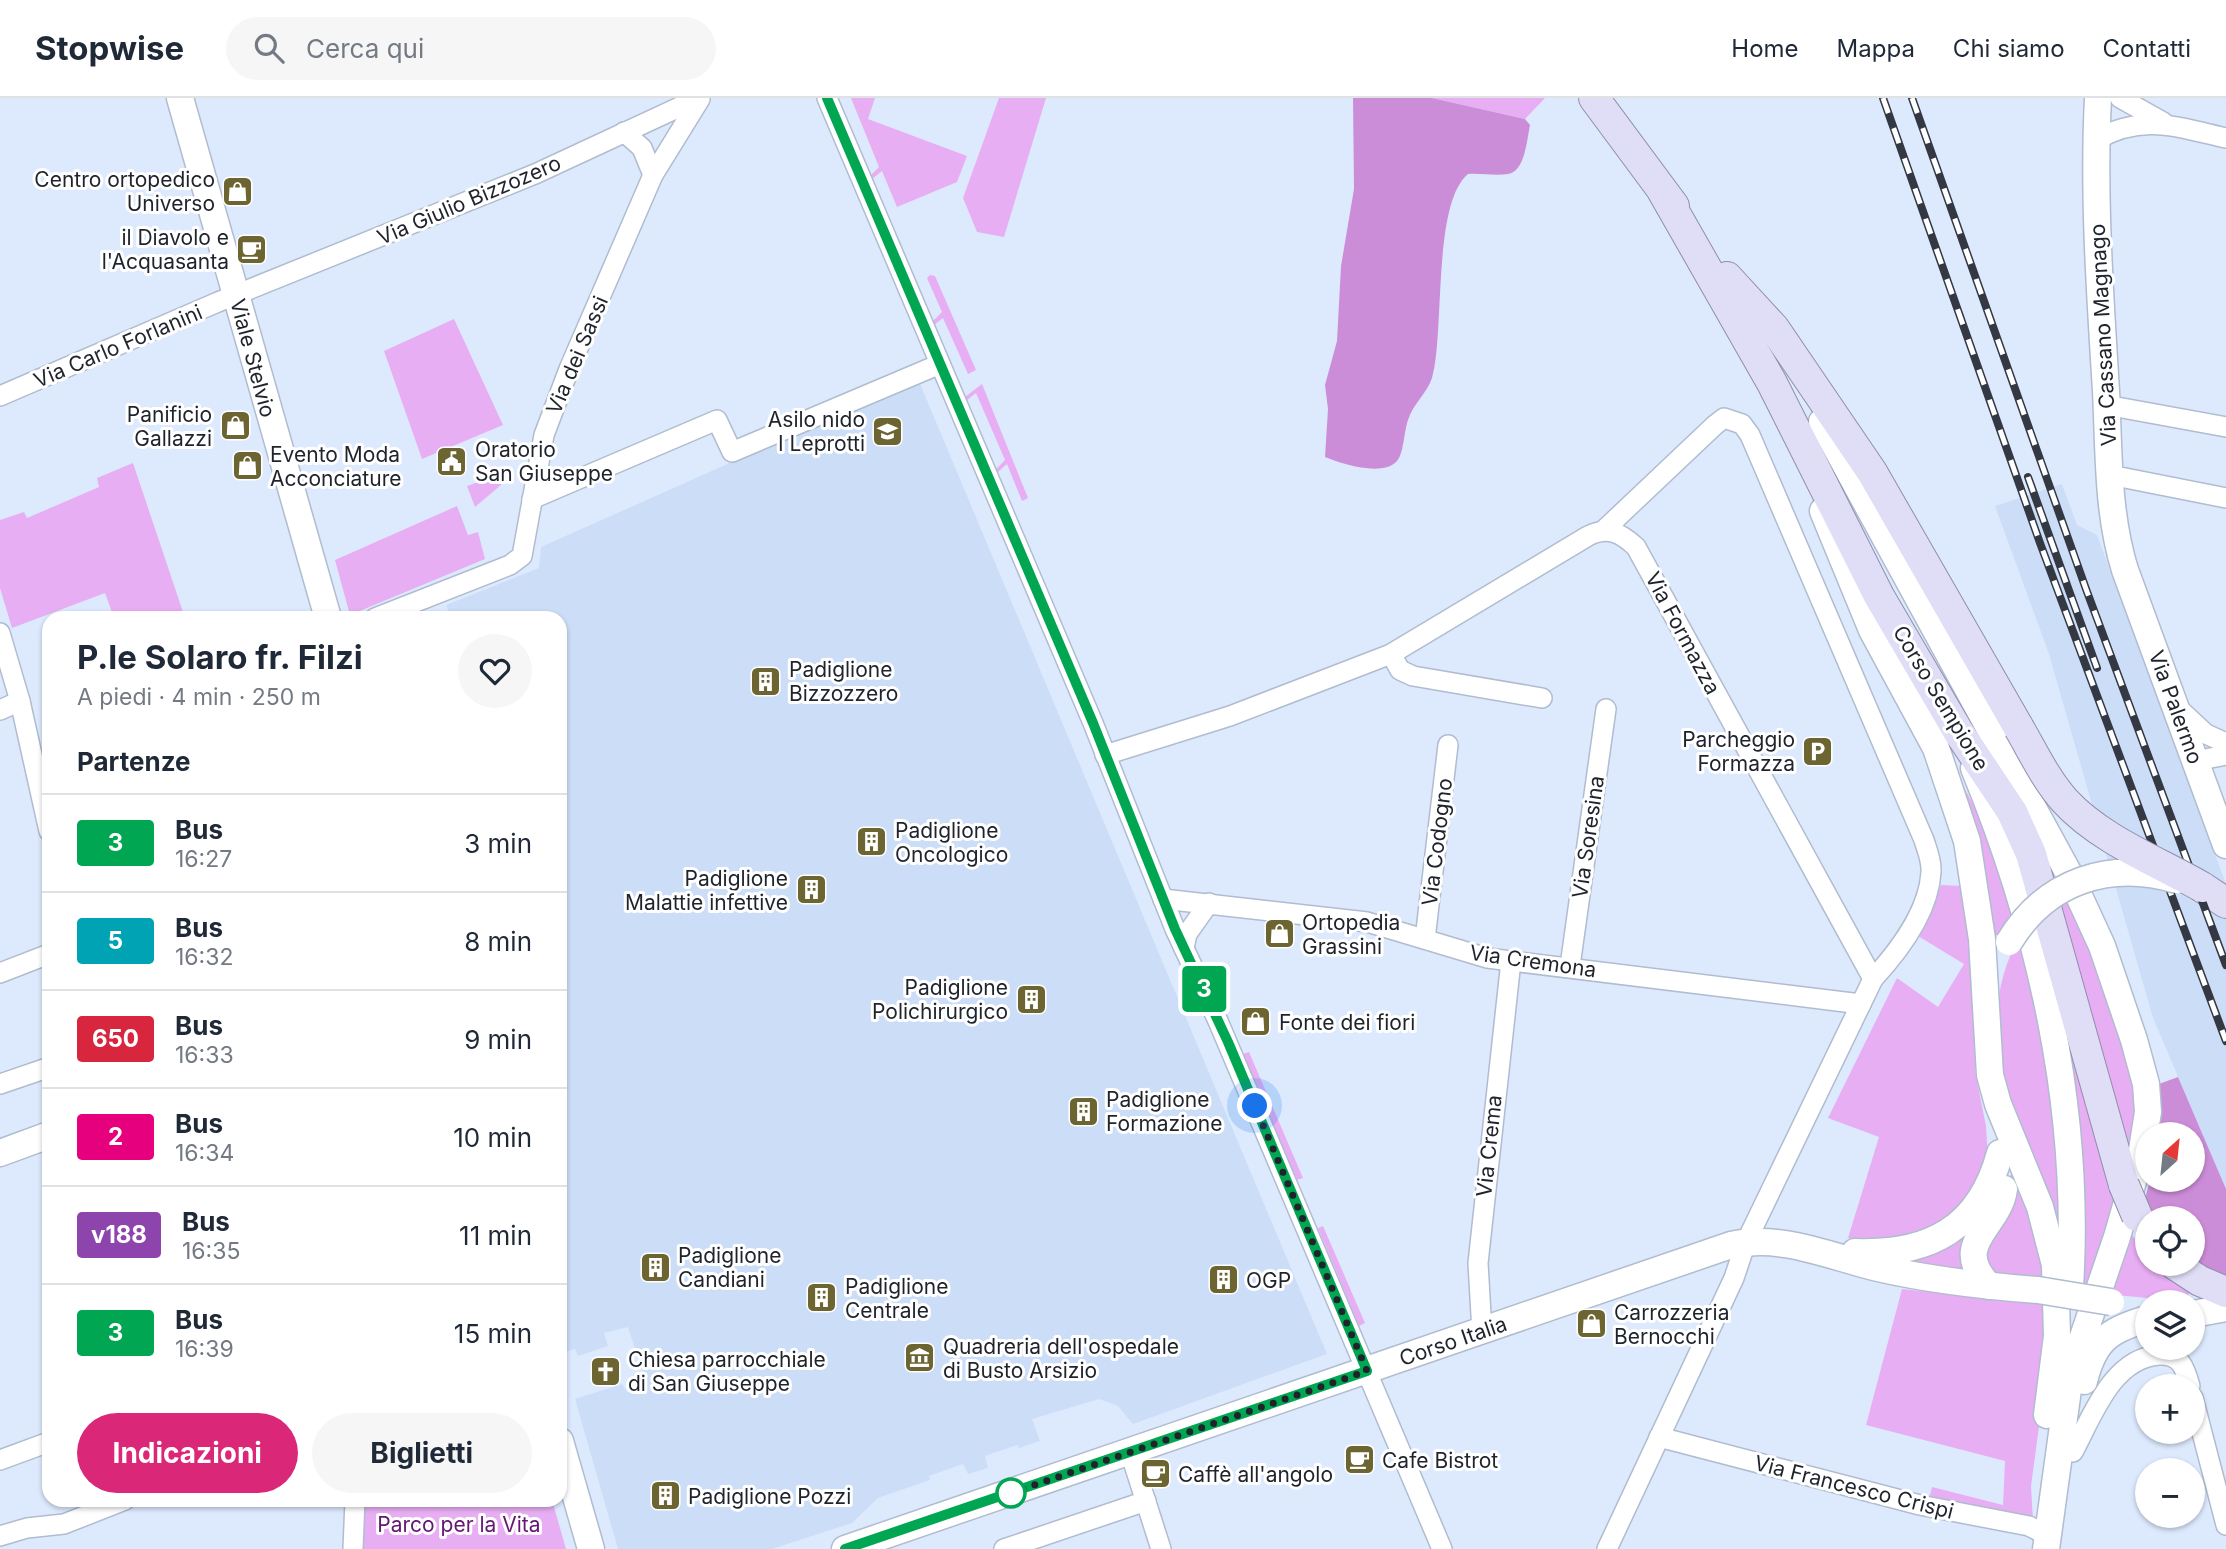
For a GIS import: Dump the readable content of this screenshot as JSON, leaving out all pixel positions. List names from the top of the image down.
{
  "streets": {
    "main road": [
      "Via Cassano Magnago",
      "Viale Stelvio",
      "Corso Sempione",
      "Via Palermo",
      "Corso Italia"
    ],
    "street": [
      "Via Giulio Bizzozero",
      "Via Carlo Forlanini",
      "Via dei Sassi",
      "Via Formazza",
      "Via Soresina",
      "Via Codogno",
      "Via Cremona",
      "Via Crema",
      "Via Francesco Crispi"
    ]
  },
  "crossings": [
    ["Via Giulio Bizzozero", "Via Carlo Forlanini"],
    ["Via Giulio Bizzozero", "Via dei Sassi"],
    ["Via Giulio Bizzozero", "Viale Stelvio"],
    ["Via Cassano Magnago", "Via Palermo"],
    ["Via Carlo Forlanini", "Viale Stelvio"],
    ["Via Soresina", "Via Cremona"],
    ["Via Codogno", "Via Cremona"],
    ["Via Cremona", "Via Crema"],
    ["Via Crema", "Corso Italia"]
  ],
  "parks": ["Parco per la Vita"],
  "places": {
    "shop": [
      "Centro ortopedico Universo",
      "Panificio Gallazzi",
      "Evento Moda Acconciature",
      "Ortopedia Grassini",
      "Fonte dei fiori",
      "Carrozzeria Bernocchi"
    ],
    "cafe": ["il Diavolo e l'Acquasanta", "Cafe Bistrot", "Caffè all'angolo"],
    "school or university": ["Asilo nido I Leprotti"],
    "public building": ["Oratorio San Giuseppe"],
    "building": [
      "Padiglione Bizzozzero",
      "Padiglione Oncologico",
      "Padiglione Malattie infettive",
      "Padiglione Polichirurgico",
      "Padiglione Formazione",
      "Padiglione Candiani",
      "OGP",
      "Padiglione Centrale",
      "Padiglione Pozzi"
    ],
    "parking": ["Parcheggio Formazza"],
    "museum": ["Quadreria dell'ospedale di Busto Arsizio"],
    "church": ["Chiesa parrocchiale di San Giuseppe"]
  },
  "lines": ["bus line 3"],
  "north": "top right",
  "page": {
    "header": "Stopwise",
    "search": "Cerca qui",
    "nav": [
      "Home",
      "Mappa",
      "Chi siamo",
      "Contatti"
    ],
    "on_map": "3",
    "heading": [
      ["P.le Solaro fr. Filzi", "A piedi · 4 min · 250 m"],
      "Partenze"
    ],
    "list": [
      {
        "mark": "3",
        "name": "Bus",
        "note": "16:27",
        "value": "3 min"
      },
      {
        "mark": "5",
        "name": "Bus",
        "note": "16:32",
        "value": "8 min"
      },
      {
        "mark": "650",
        "name": "Bus",
        "note": "16:33",
        "value": "9 min"
      },
      {
        "mark": "2",
        "name": "Bus",
        "note": "16:34",
        "value": "10 min"
      },
      {
        "mark": "v188",
        "name": "Bus",
        "note": "16:35",
        "value": "11 min"
      },
      {
        "mark": "3",
        "name": "Bus",
        "note": "16:39",
        "value": "15 min"
      }
    ],
    "map_buttons": ["+", "−"],
    "buttons": ["Indicazioni", "Biglietti"]
  }
}
